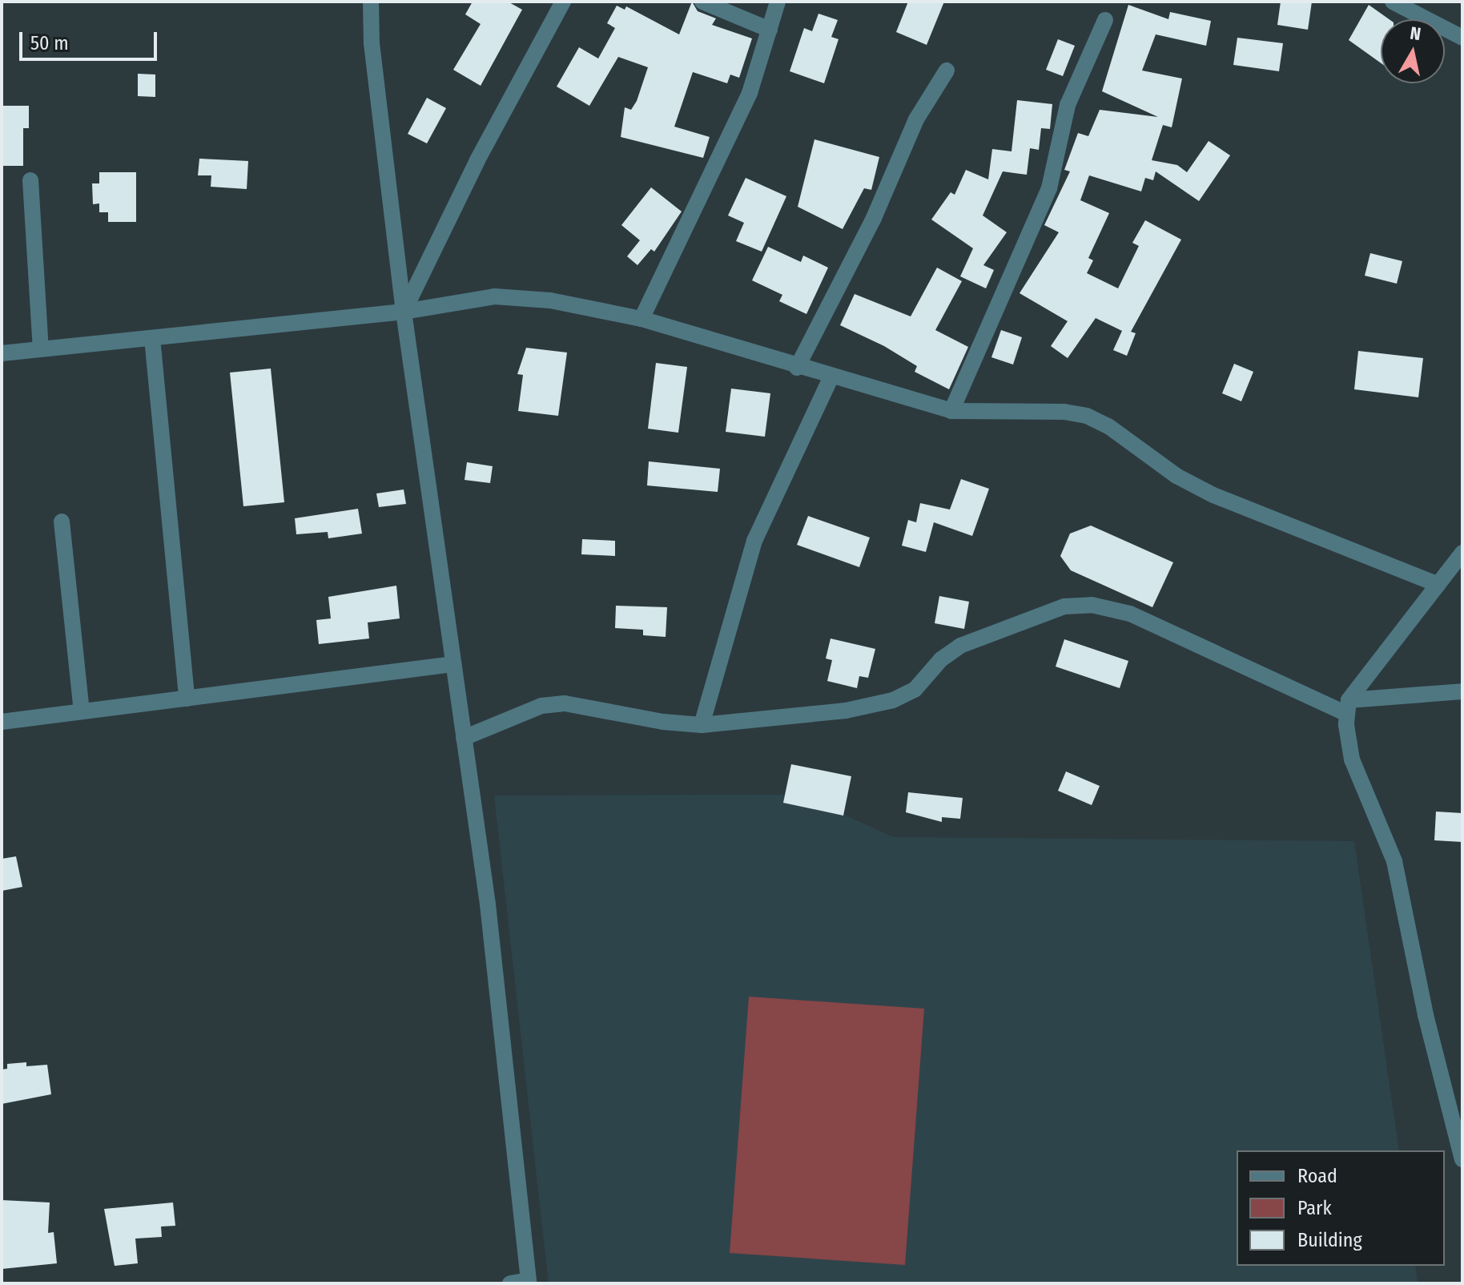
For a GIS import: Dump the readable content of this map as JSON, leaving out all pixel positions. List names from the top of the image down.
{
  "legend": ["Road", "Park", "Building"],
  "scale_bar": "50 m",
  "north": "top"
}
